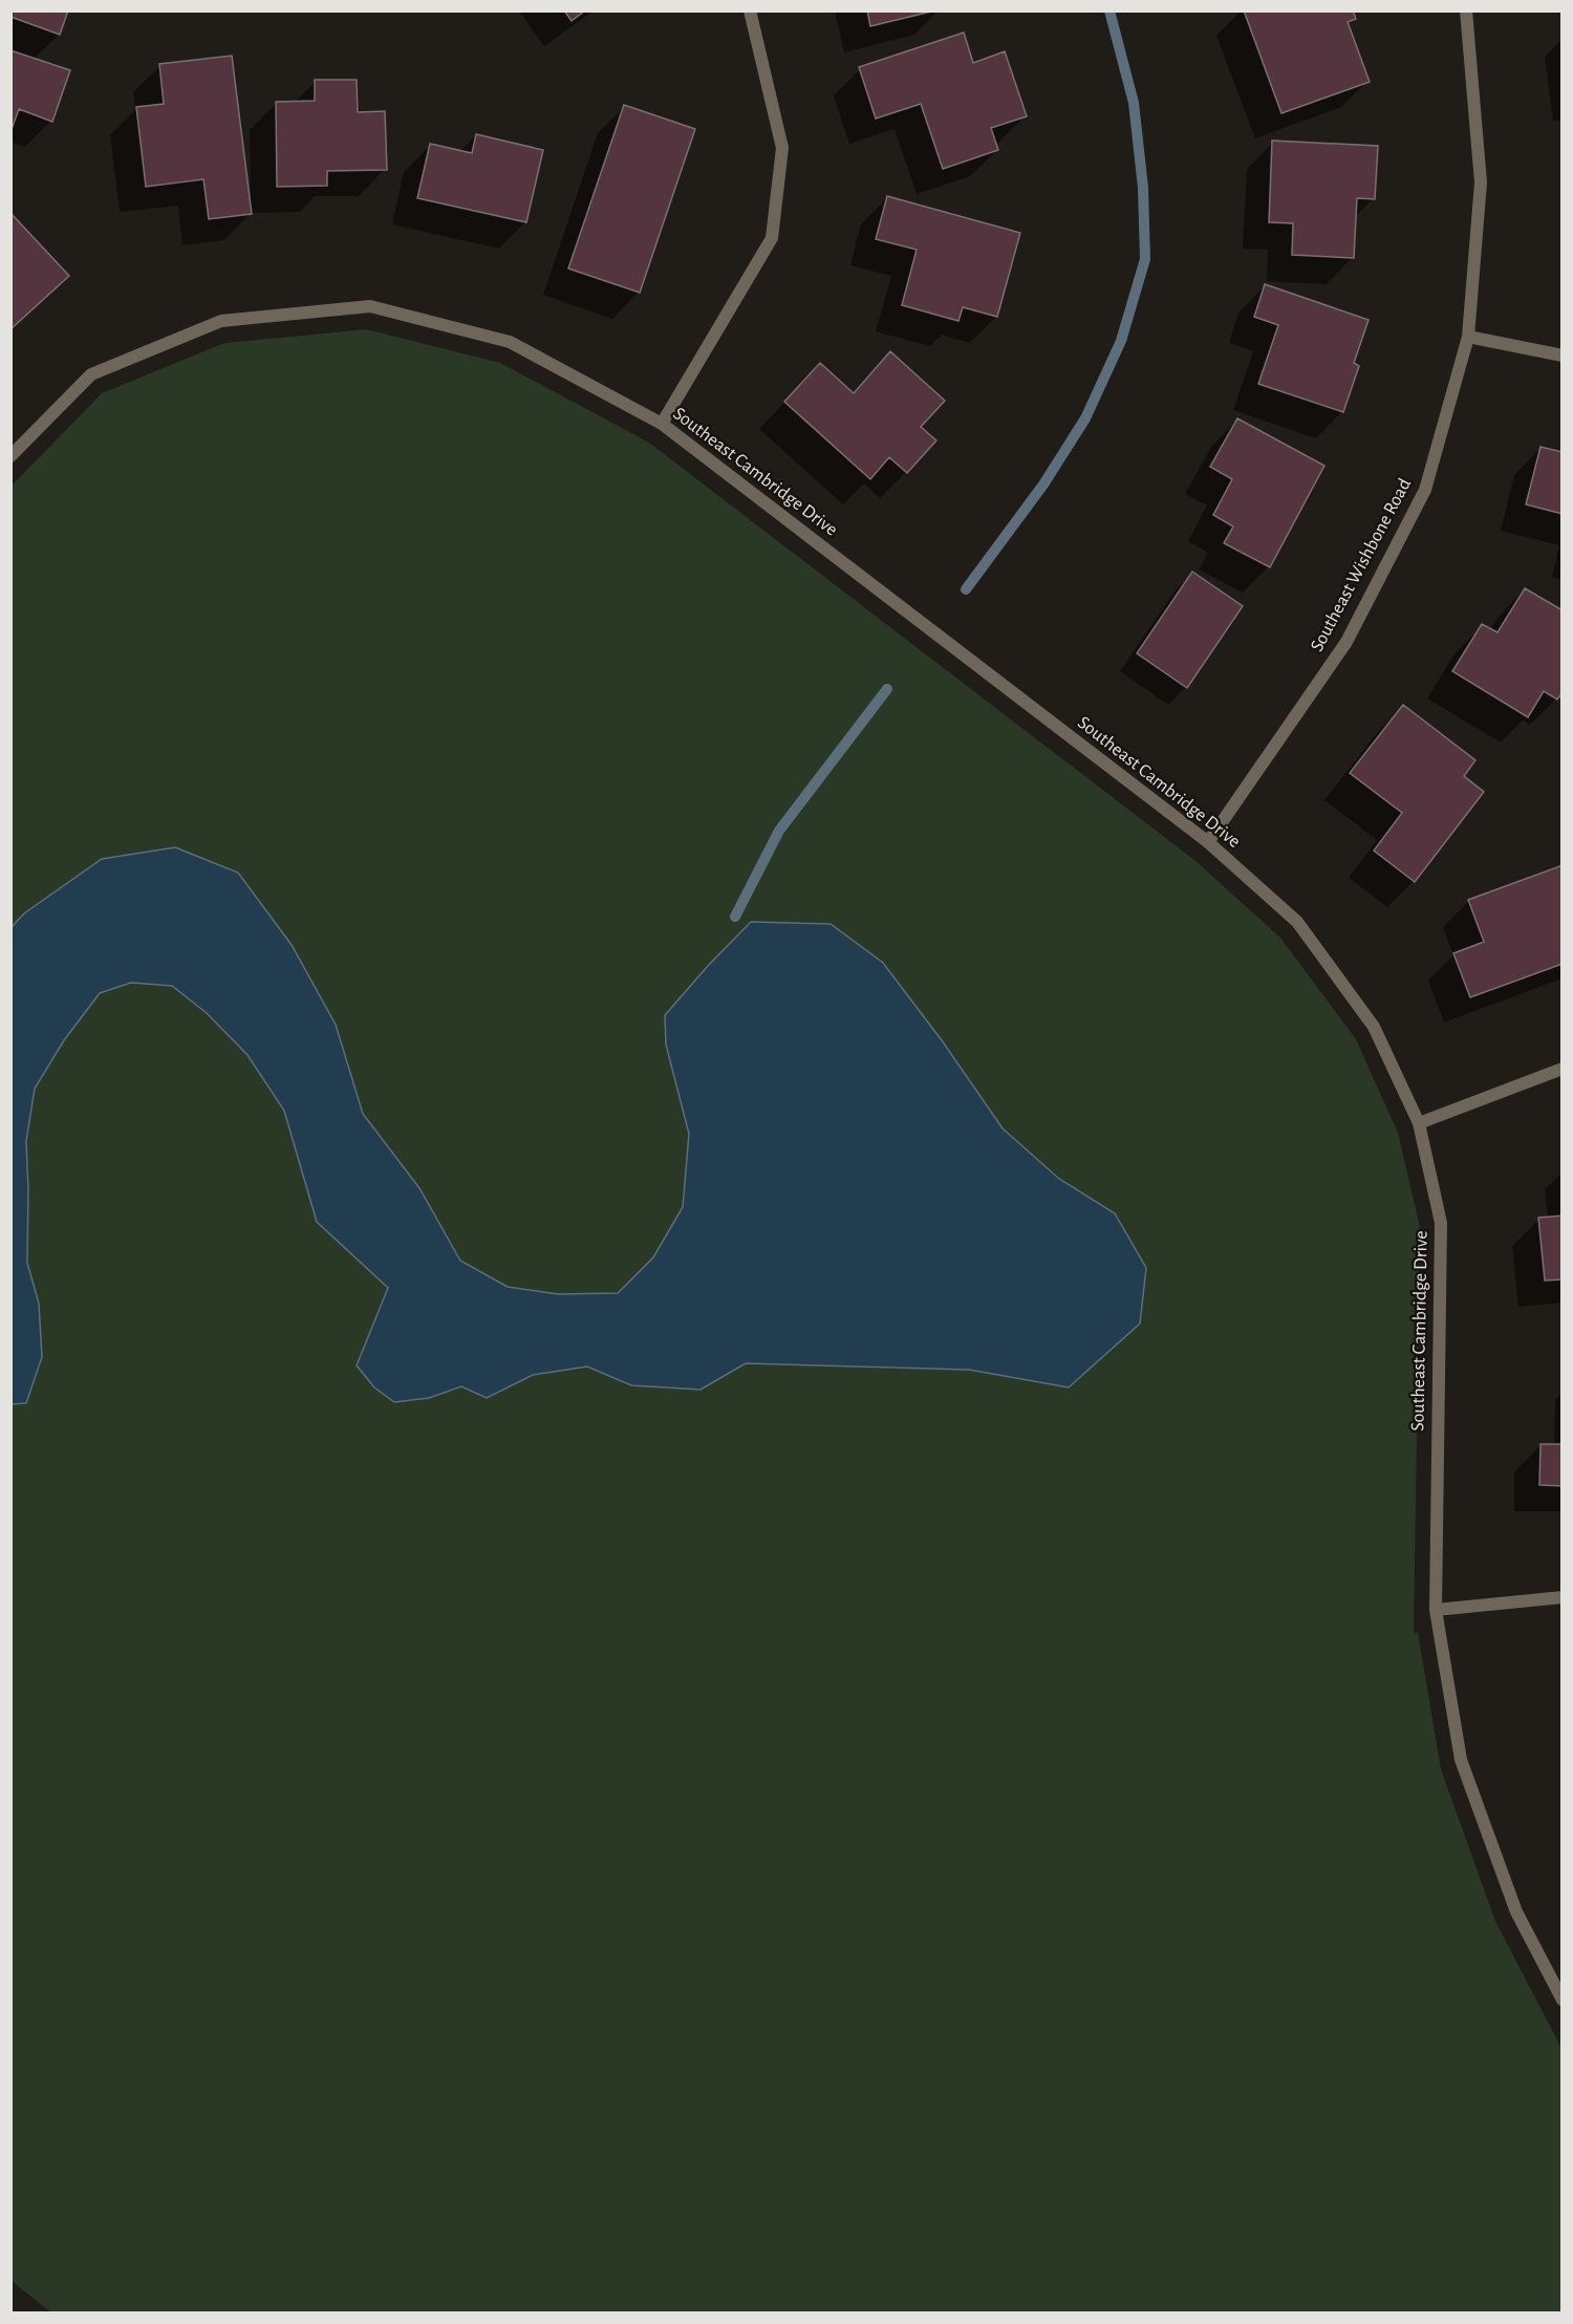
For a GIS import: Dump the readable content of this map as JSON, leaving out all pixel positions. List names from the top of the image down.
{
  "streets": {
    "street": ["Southeast Cambridge Drive", "Southeast Wishbone Road"]
  },
  "crossings": [
    ["Southeast Cambridge Drive", "Southeast Wishbone Road"]
  ]
}
